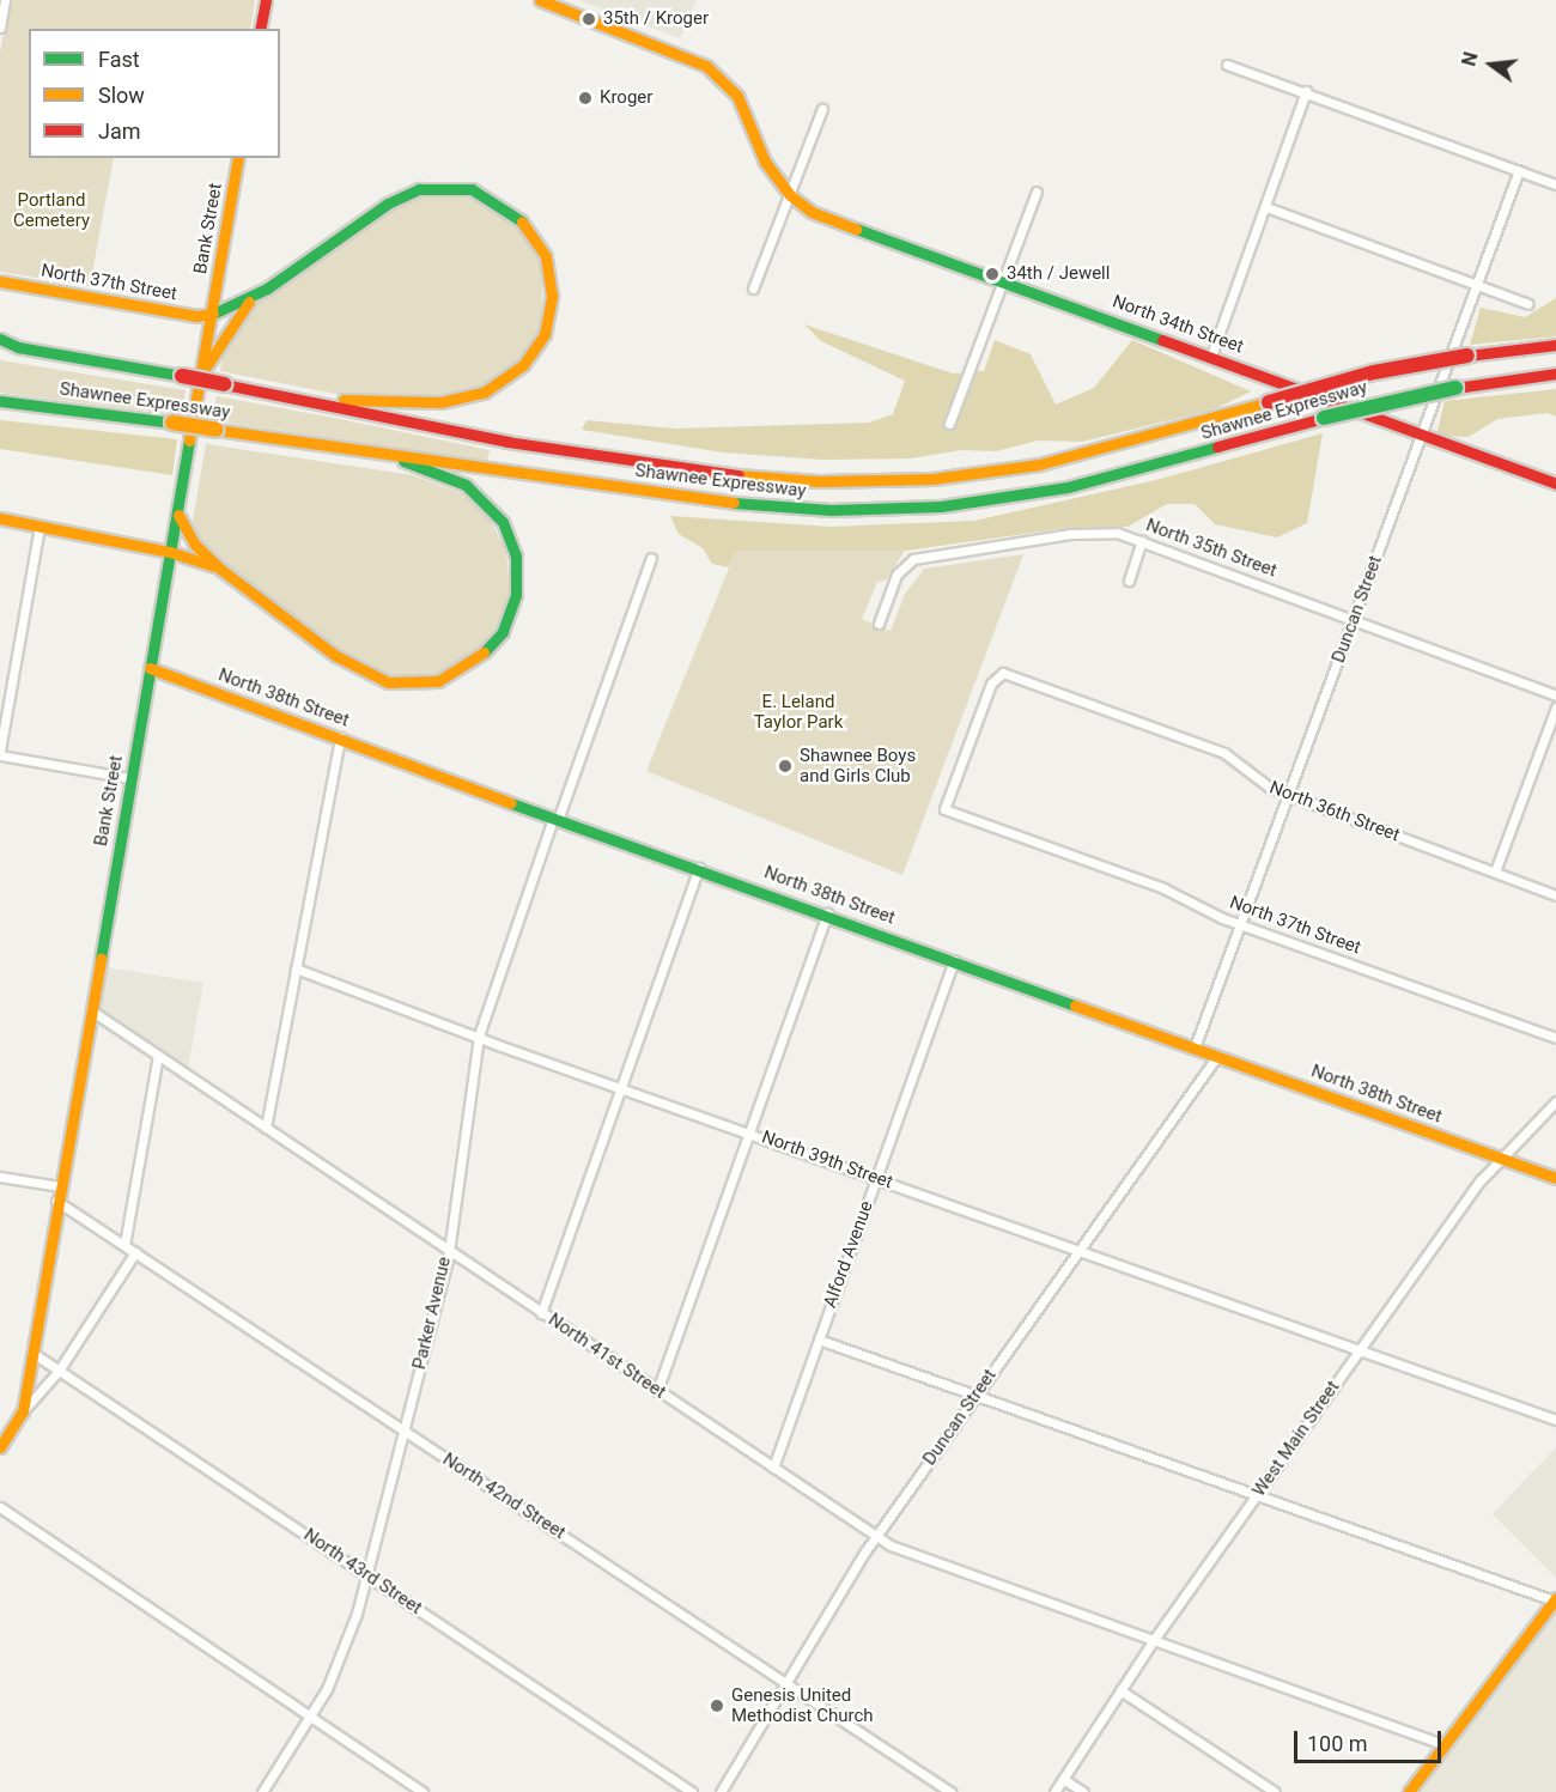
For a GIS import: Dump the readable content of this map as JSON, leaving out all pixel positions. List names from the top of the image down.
{
  "streets": {
    "main road": [
      "Bank Street",
      "North 37th Street",
      "North 34th Street",
      "Shawnee Expressway",
      "North 38th Street"
    ],
    "street": [
      "North 35th Street",
      "Duncan Street",
      "North 36th Street",
      "North 39th Street",
      "Alford Avenue",
      "Parker Avenue",
      "North 41st Street",
      "West Main Street",
      "North 42nd Street",
      "North 43rd Street"
    ]
  },
  "crossings": [
    ["Bank Street", "North 37th Street"],
    ["Bank Street", "North 38th Street"],
    ["Bank Street", "North 41st Street"],
    ["Bank Street", "North 42nd Street"],
    ["Bank Street", "North 43rd Street"],
    ["North 37th Street", "Duncan Street"],
    ["North 37th Street", "North 36th Street"],
    ["North 34th Street", "Duncan Street"],
    ["North 35th Street", "Duncan Street"],
    ["Duncan Street", "North 38th Street"],
    ["Duncan Street", "North 36th Street"],
    ["Duncan Street", "North 39th Street"],
    ["Duncan Street", "North 41st Street"],
    ["Duncan Street", "North 42nd Street"],
    ["North 38th Street", "Alford Avenue"],
    ["North 38th Street", "Parker Avenue"],
    ["North 38th Street", "West Main Street"],
    ["North 39th Street", "Alford Avenue"],
    ["North 39th Street", "Parker Avenue"],
    ["North 39th Street", "West Main Street"],
    ["Alford Avenue", "North 41st Street"],
    ["Parker Avenue", "North 41st Street"],
    ["Parker Avenue", "North 42nd Street"],
    ["Parker Avenue", "North 43rd Street"],
    ["North 41st Street", "West Main Street"]
  ],
  "parks": ["Portland Cemetery", "E. Leland Taylor Park"],
  "places": [
    "35th / Kroger",
    "Kroger",
    "34th / Jewell",
    "Shawnee Boys and Girls Club",
    "Genesis United Methodist Church"
  ],
  "legend": ["Fast", "Slow", "Jam"],
  "scale_bar": "100 m",
  "north": "left"
}
